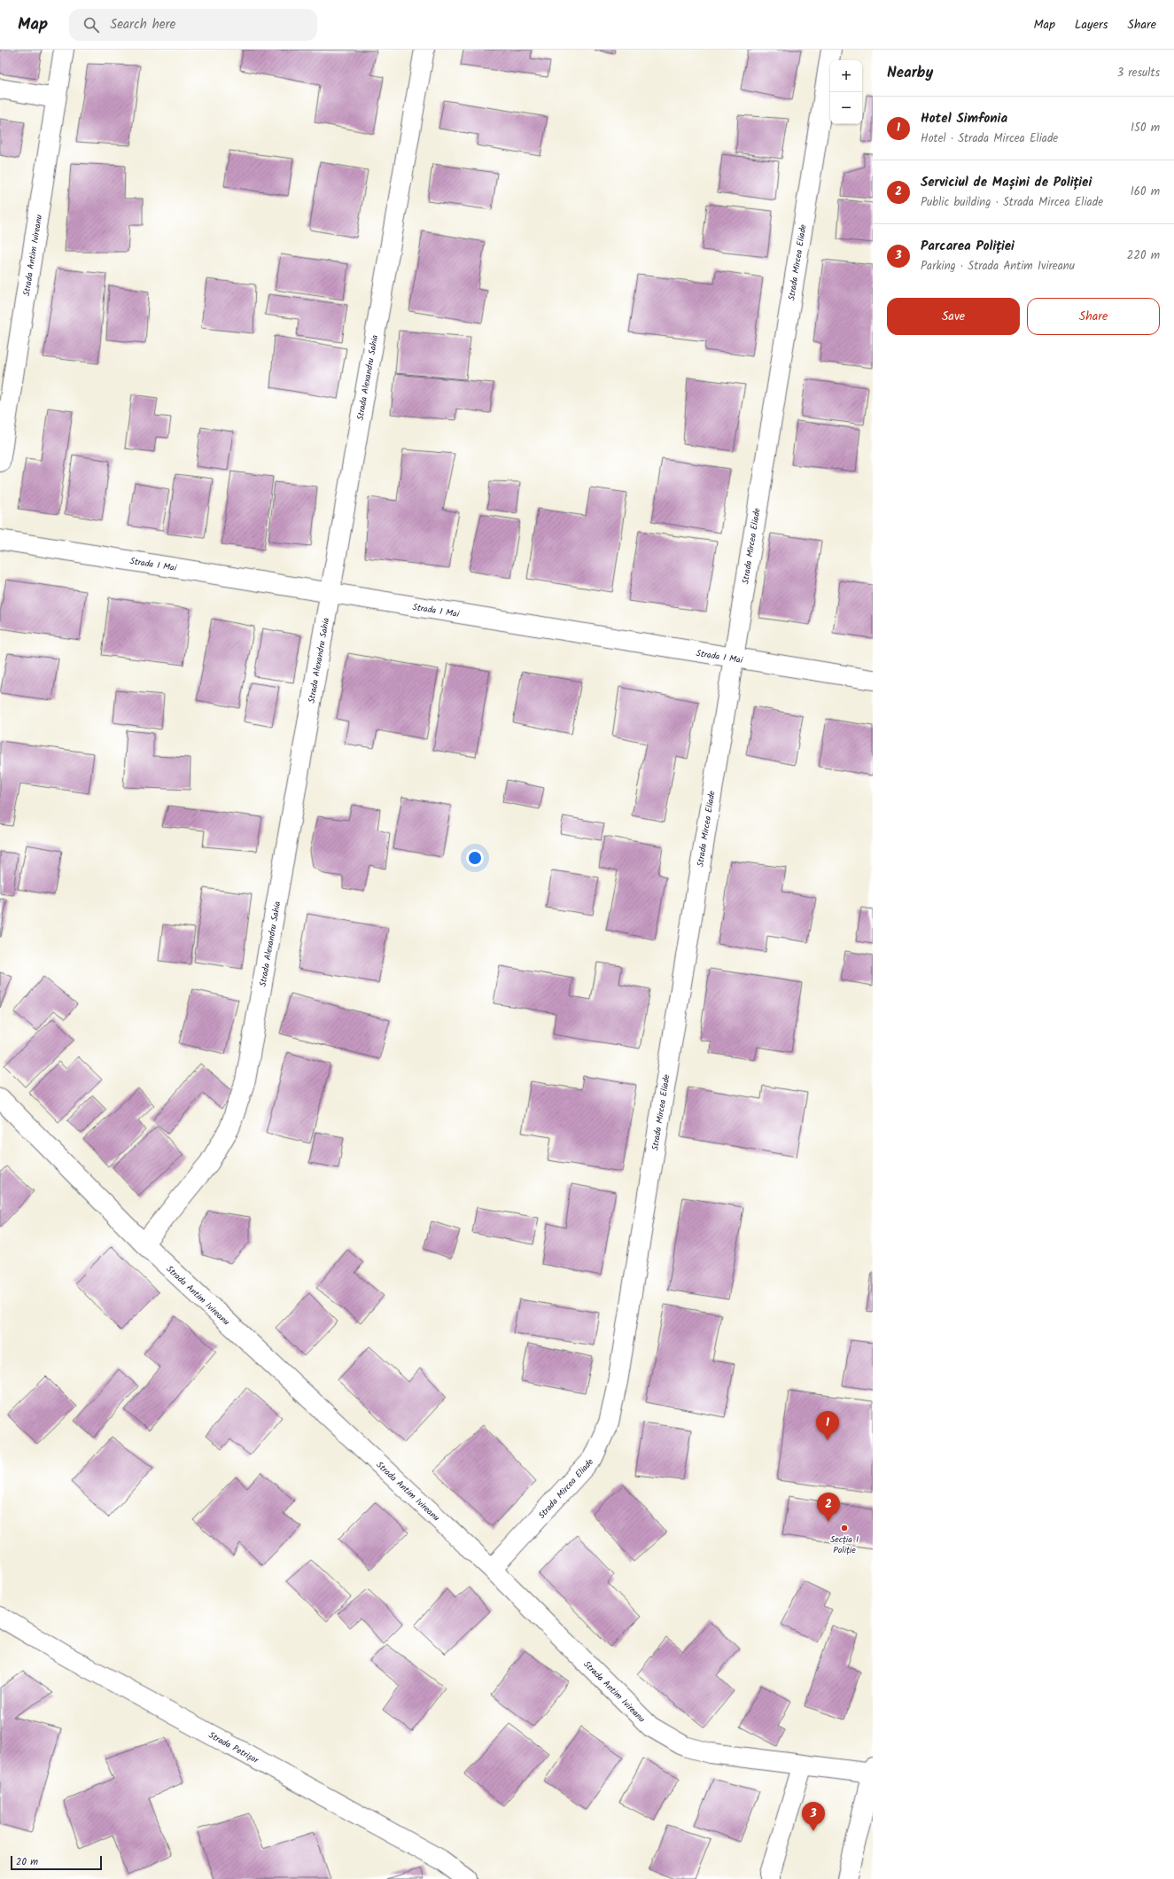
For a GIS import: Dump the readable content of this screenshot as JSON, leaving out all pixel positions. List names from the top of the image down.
{
  "streets": {
    "street": [
      "Strada Antim Ivireanu",
      "Strada Mircea Eliade",
      "Strada Alexandru Sahia",
      "Strada 1 Mai",
      "Strada Petrișor"
    ]
  },
  "crossings": [
    ["Strada Antim Ivireanu", "Strada Mircea Eliade"],
    ["Strada Antim Ivireanu", "Strada Alexandru Sahia"],
    ["Strada Mircea Eliade", "Strada 1 Mai"],
    ["Strada Alexandru Sahia", "Strada 1 Mai"]
  ],
  "places": ["Secția 1 Poliție"],
  "scale_bar": "20 m",
  "page": {
    "header": "Map",
    "search": "Search here",
    "nav": ["Map", "Layers", "Share"],
    "heading": ["Nearby", "3 results"],
    "map_buttons": ["+", "−"],
    "list": [
      {
        "mark": "1",
        "name": "Hotel Simfonia",
        "note": "Hotel · Strada Mircea Eliade",
        "value": "150 m"
      },
      {
        "mark": "2",
        "name": "Serviciul de Mașini de Poliției",
        "note": "Public building · Strada Mircea Eliade",
        "value": "160 m"
      },
      {
        "mark": "3",
        "name": "Parcarea Poliției",
        "note": "Parking · Strada Antim Ivireanu",
        "value": "220 m"
      }
    ],
    "buttons": ["Save", "Share"],
    "pins": ["1", "2", "3"],
    "scale": "20 m"
  }
}
